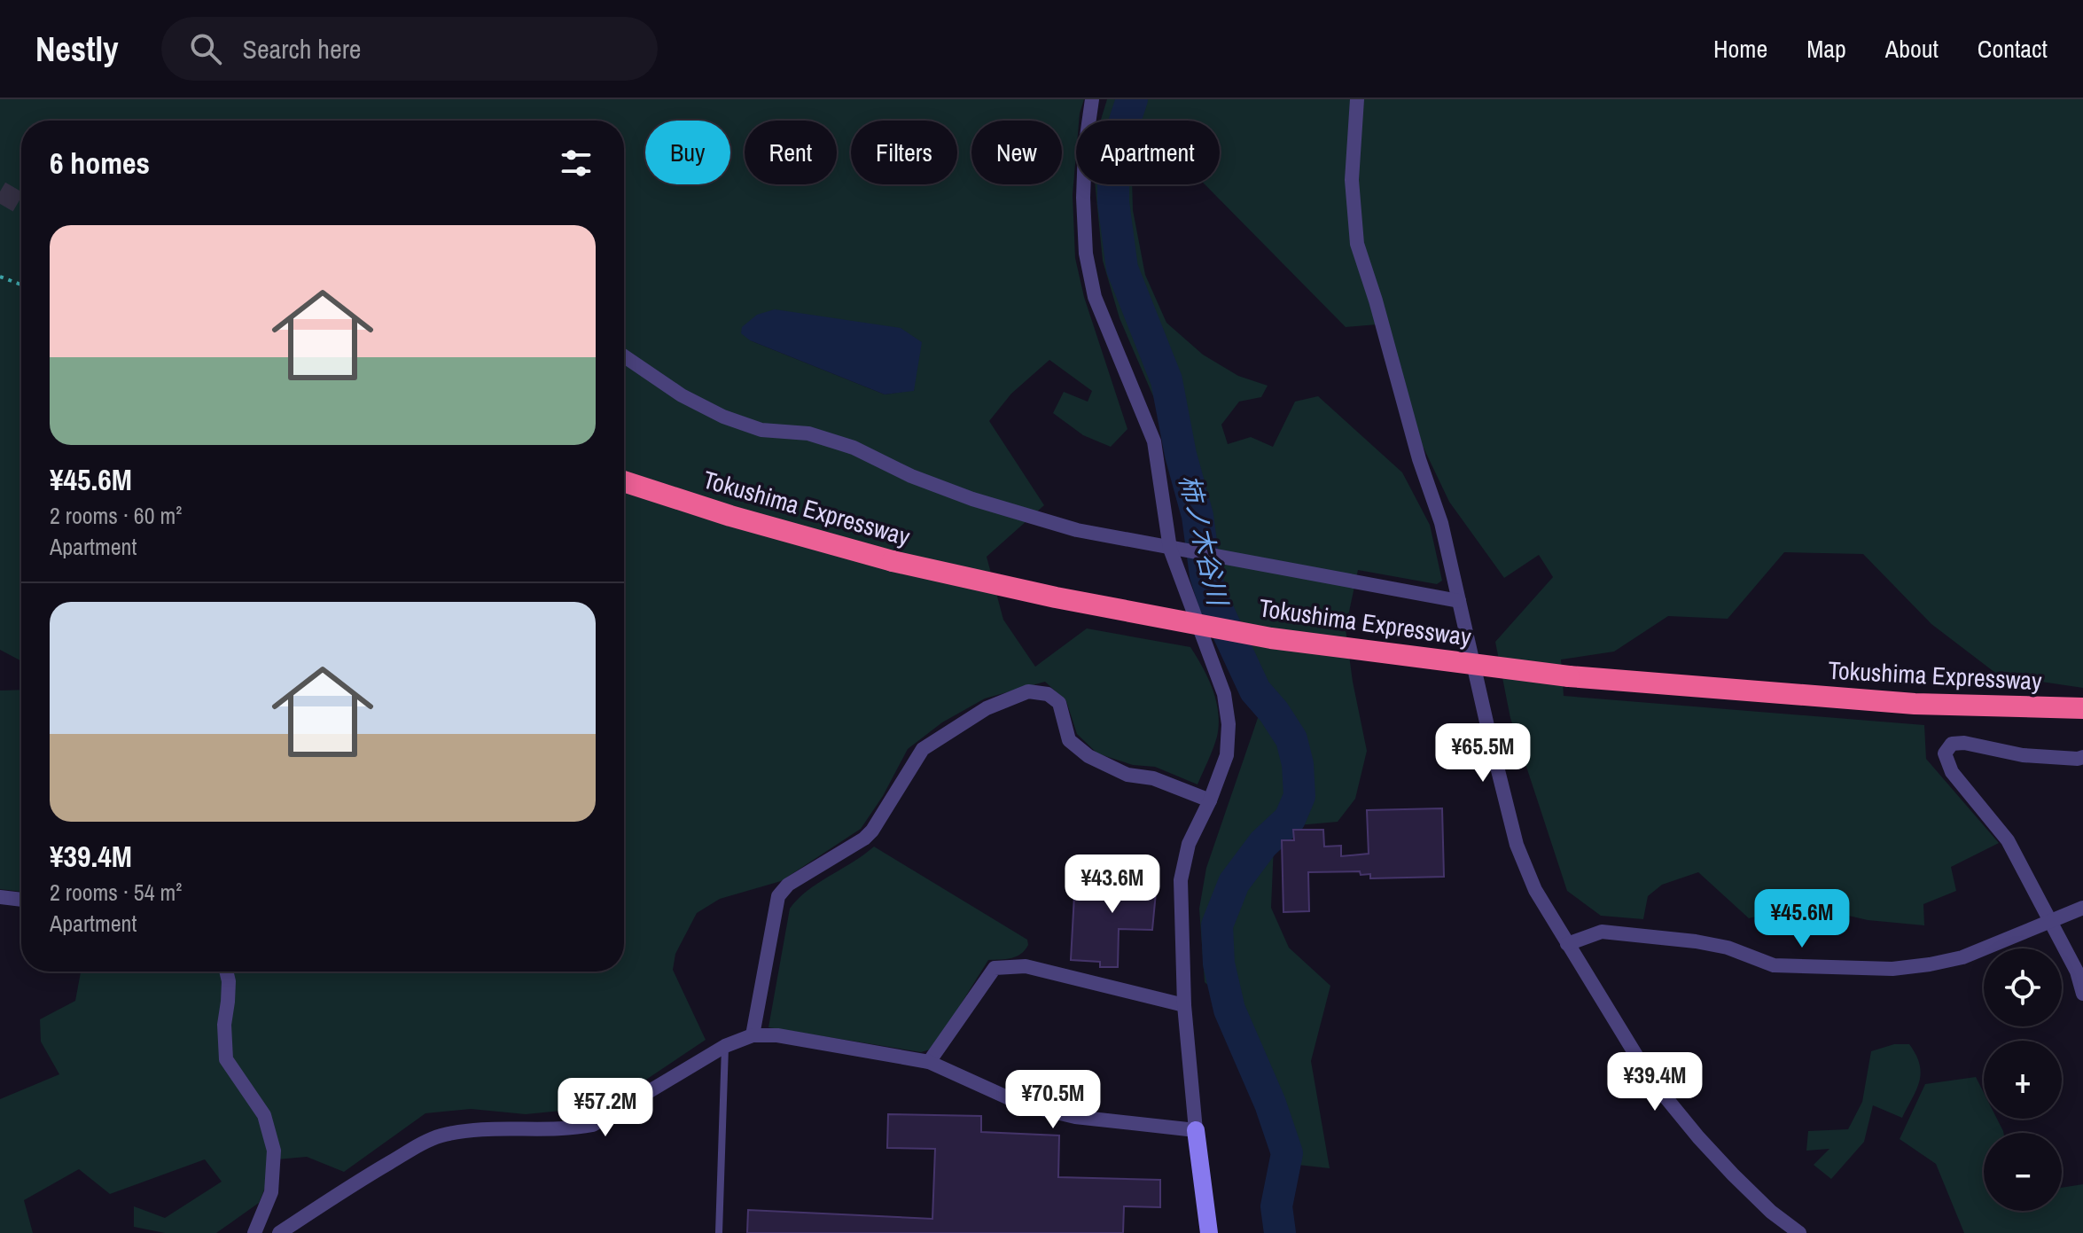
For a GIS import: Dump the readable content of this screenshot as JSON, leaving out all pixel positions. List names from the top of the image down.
{
  "streets": {
    "highway": ["Tokushima Expressway"]
  },
  "water": ["柿ノ木谷川"],
  "page": {
    "header": "Nestly",
    "search": "Search here",
    "nav": [
      "Home",
      "Map",
      "About",
      "Contact"
    ],
    "chip": [
      "Buy",
      "Rent",
      "Filters",
      "New",
      "Apartment"
    ],
    "heading": "6 homes",
    "list": [
      {
        "name": "¥45.6M",
        "note": "2 rooms · 60 m² · Apartment"
      },
      {
        "name": "¥39.4M",
        "note": "2 rooms · 54 m² · Apartment"
      }
    ],
    "price": [
      "¥65.5M",
      "¥43.6M",
      "¥45.6M",
      "¥39.4M",
      "¥70.5M",
      "¥57.2M"
    ],
    "map_buttons": ["+", "−"]
  }
}
